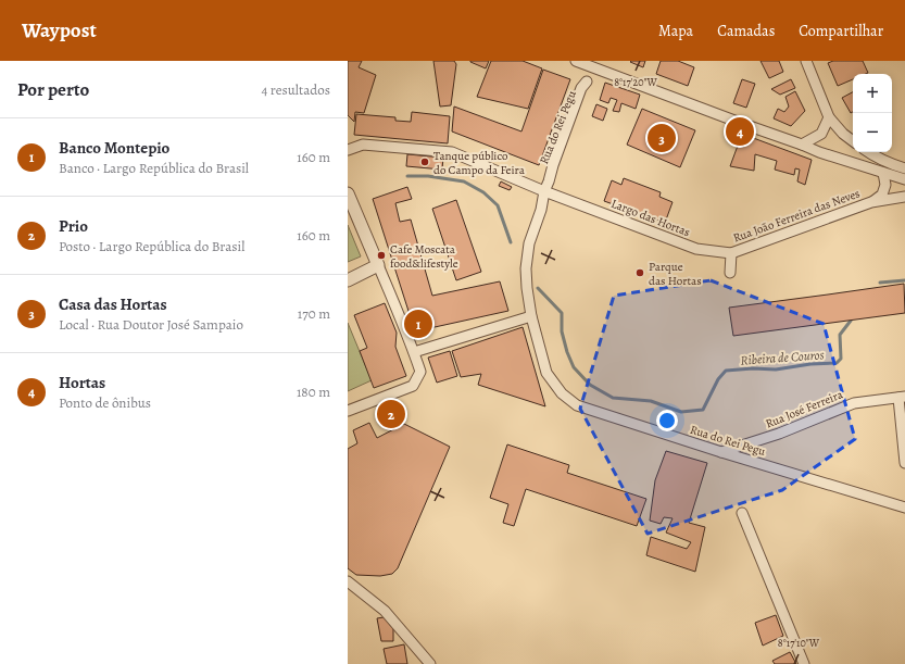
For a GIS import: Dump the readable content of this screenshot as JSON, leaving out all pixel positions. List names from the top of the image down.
{
  "streets": {
    "street": [
      "Rua do Rei Pegu",
      "Rua João Ferreira das Neves",
      "Largo das Hortas",
      "Rua José Ferreira"
    ]
  },
  "crossings": [
    ["Rua do Rei Pegu", "Largo das Hortas"],
    ["Rua do Rei Pegu", "Rua José Ferreira"],
    ["Rua João Ferreira das Neves", "Largo das Hortas"]
  ],
  "water": ["Ribeira de Couros"],
  "places": ["Tanque público do Campo da Feira", "Cafe Moscata food&lifestyle", "Parque das Hortas"],
  "page": {
    "header": "Waypost",
    "nav": ["Mapa", "Camadas", "Compartilhar"],
    "heading": ["Por perto", "4 resultados"],
    "map_buttons": ["+", "−"],
    "pins": [
      "4",
      "3",
      "1",
      "2"
    ],
    "list": [
      {
        "mark": "1",
        "name": "Banco Montepio",
        "note": "Banco · Largo República do Brasil",
        "value": "160 m"
      },
      {
        "mark": "2",
        "name": "Prio",
        "note": "Posto · Largo República do Brasil",
        "value": "160 m"
      },
      {
        "mark": "3",
        "name": "Casa das Hortas",
        "note": "Local · Rua Doutor José Sampaio",
        "value": "170 m"
      },
      {
        "mark": "4",
        "name": "Hortas",
        "note": "Ponto de ônibus",
        "value": "180 m"
      }
    ]
  },
  "coordinates": ["8°17'20\"W", "8°17'10\"W"]
}
